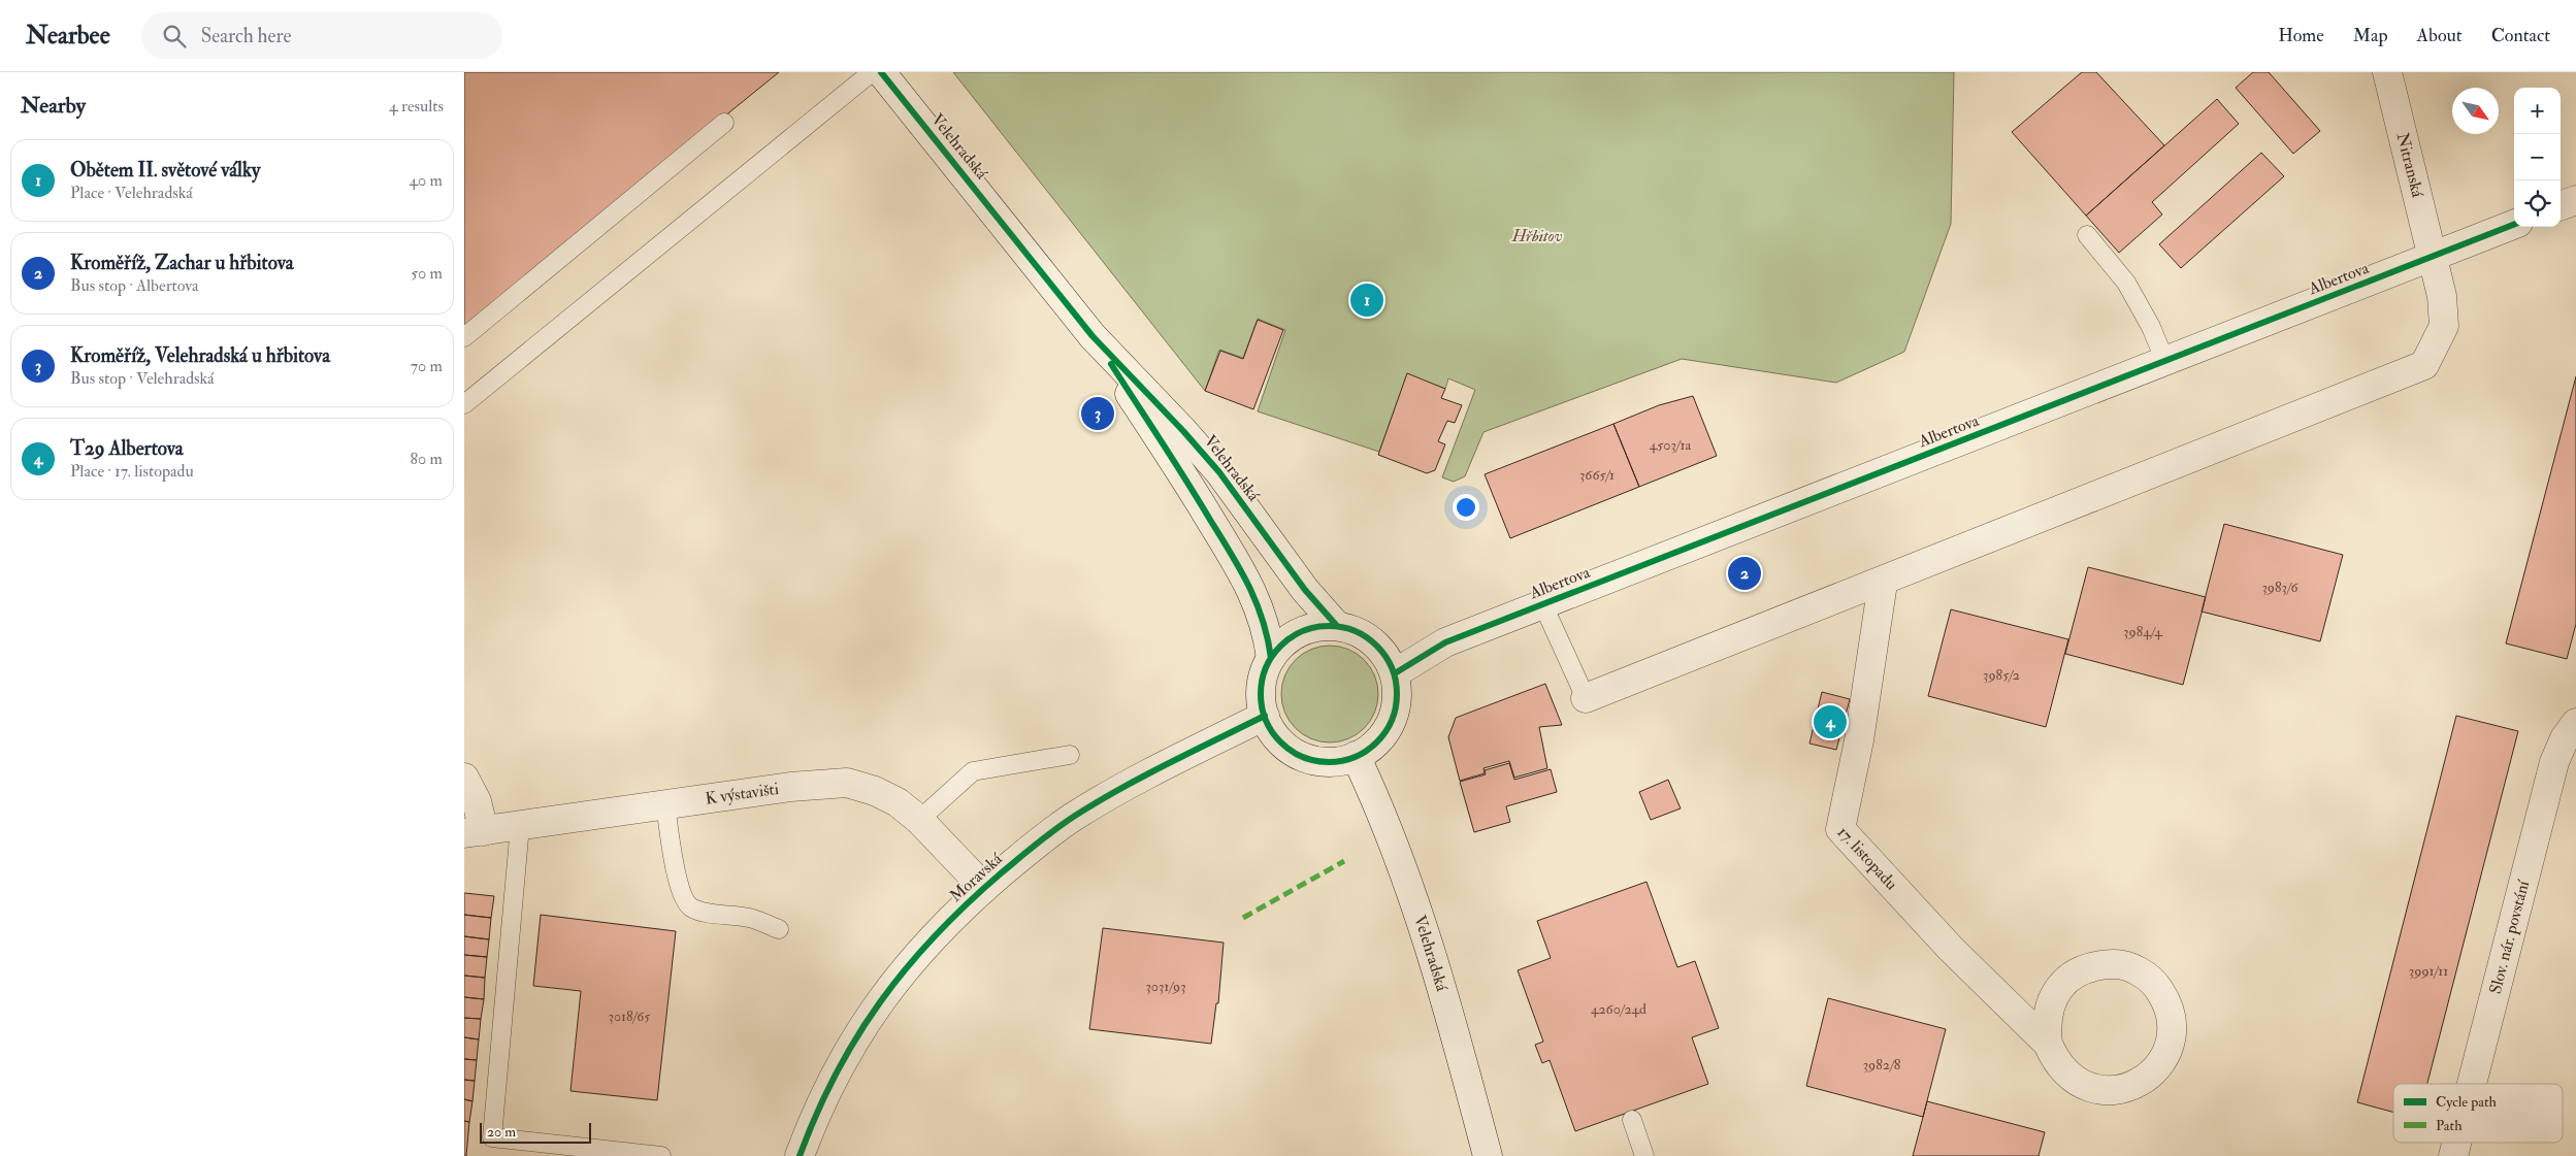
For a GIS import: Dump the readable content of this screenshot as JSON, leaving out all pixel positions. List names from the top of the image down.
{
  "streets": {
    "street": [
      "Velehradská",
      "Nitranská",
      "Albertova",
      "K výstavišti",
      "17. listopadu",
      "Moravská",
      "Slov. nár. povstání"
    ]
  },
  "crossings": [
    ["Velehradská", "Albertova"],
    ["Velehradská", "Moravská"],
    ["Nitranská", "Albertova"],
    ["Albertova", "Moravská"],
    ["K výstavišti", "Moravská"]
  ],
  "parks": ["Hřbitov"],
  "house_numbers": [
    "4503/1a",
    "3665/1",
    "3983/6",
    "3984/4",
    "3985/2",
    "3991/11",
    "3031/93",
    "4260/24d",
    "3018/65",
    "3982/8"
  ],
  "legend": ["Cycle path", "Path"],
  "scale_bar": "20 m",
  "north": "bottom right",
  "page": {
    "header": "Nearbee",
    "search": "Search here",
    "nav": [
      "Home",
      "Map",
      "About",
      "Contact"
    ],
    "heading": ["Nearby", "4 results"],
    "map_buttons": ["+", "−"],
    "list": [
      {
        "mark": "1",
        "name": "Obětem II. světové války",
        "note": "Place · Velehradská",
        "value": "40 m"
      },
      {
        "mark": "2",
        "name": "Kroměříž, Zachar u hřbitova",
        "note": "Bus stop · Albertova",
        "value": "50 m"
      },
      {
        "mark": "3",
        "name": "Kroměříž, Velehradská u hřbitova",
        "note": "Bus stop · Velehradská",
        "value": "70 m"
      },
      {
        "mark": "4",
        "name": "T29 Albertova",
        "note": "Place · 17. listopadu",
        "value": "80 m"
      }
    ],
    "pins": [
      "1",
      "3",
      "2",
      "4"
    ],
    "scale": "20 m"
  }
}
